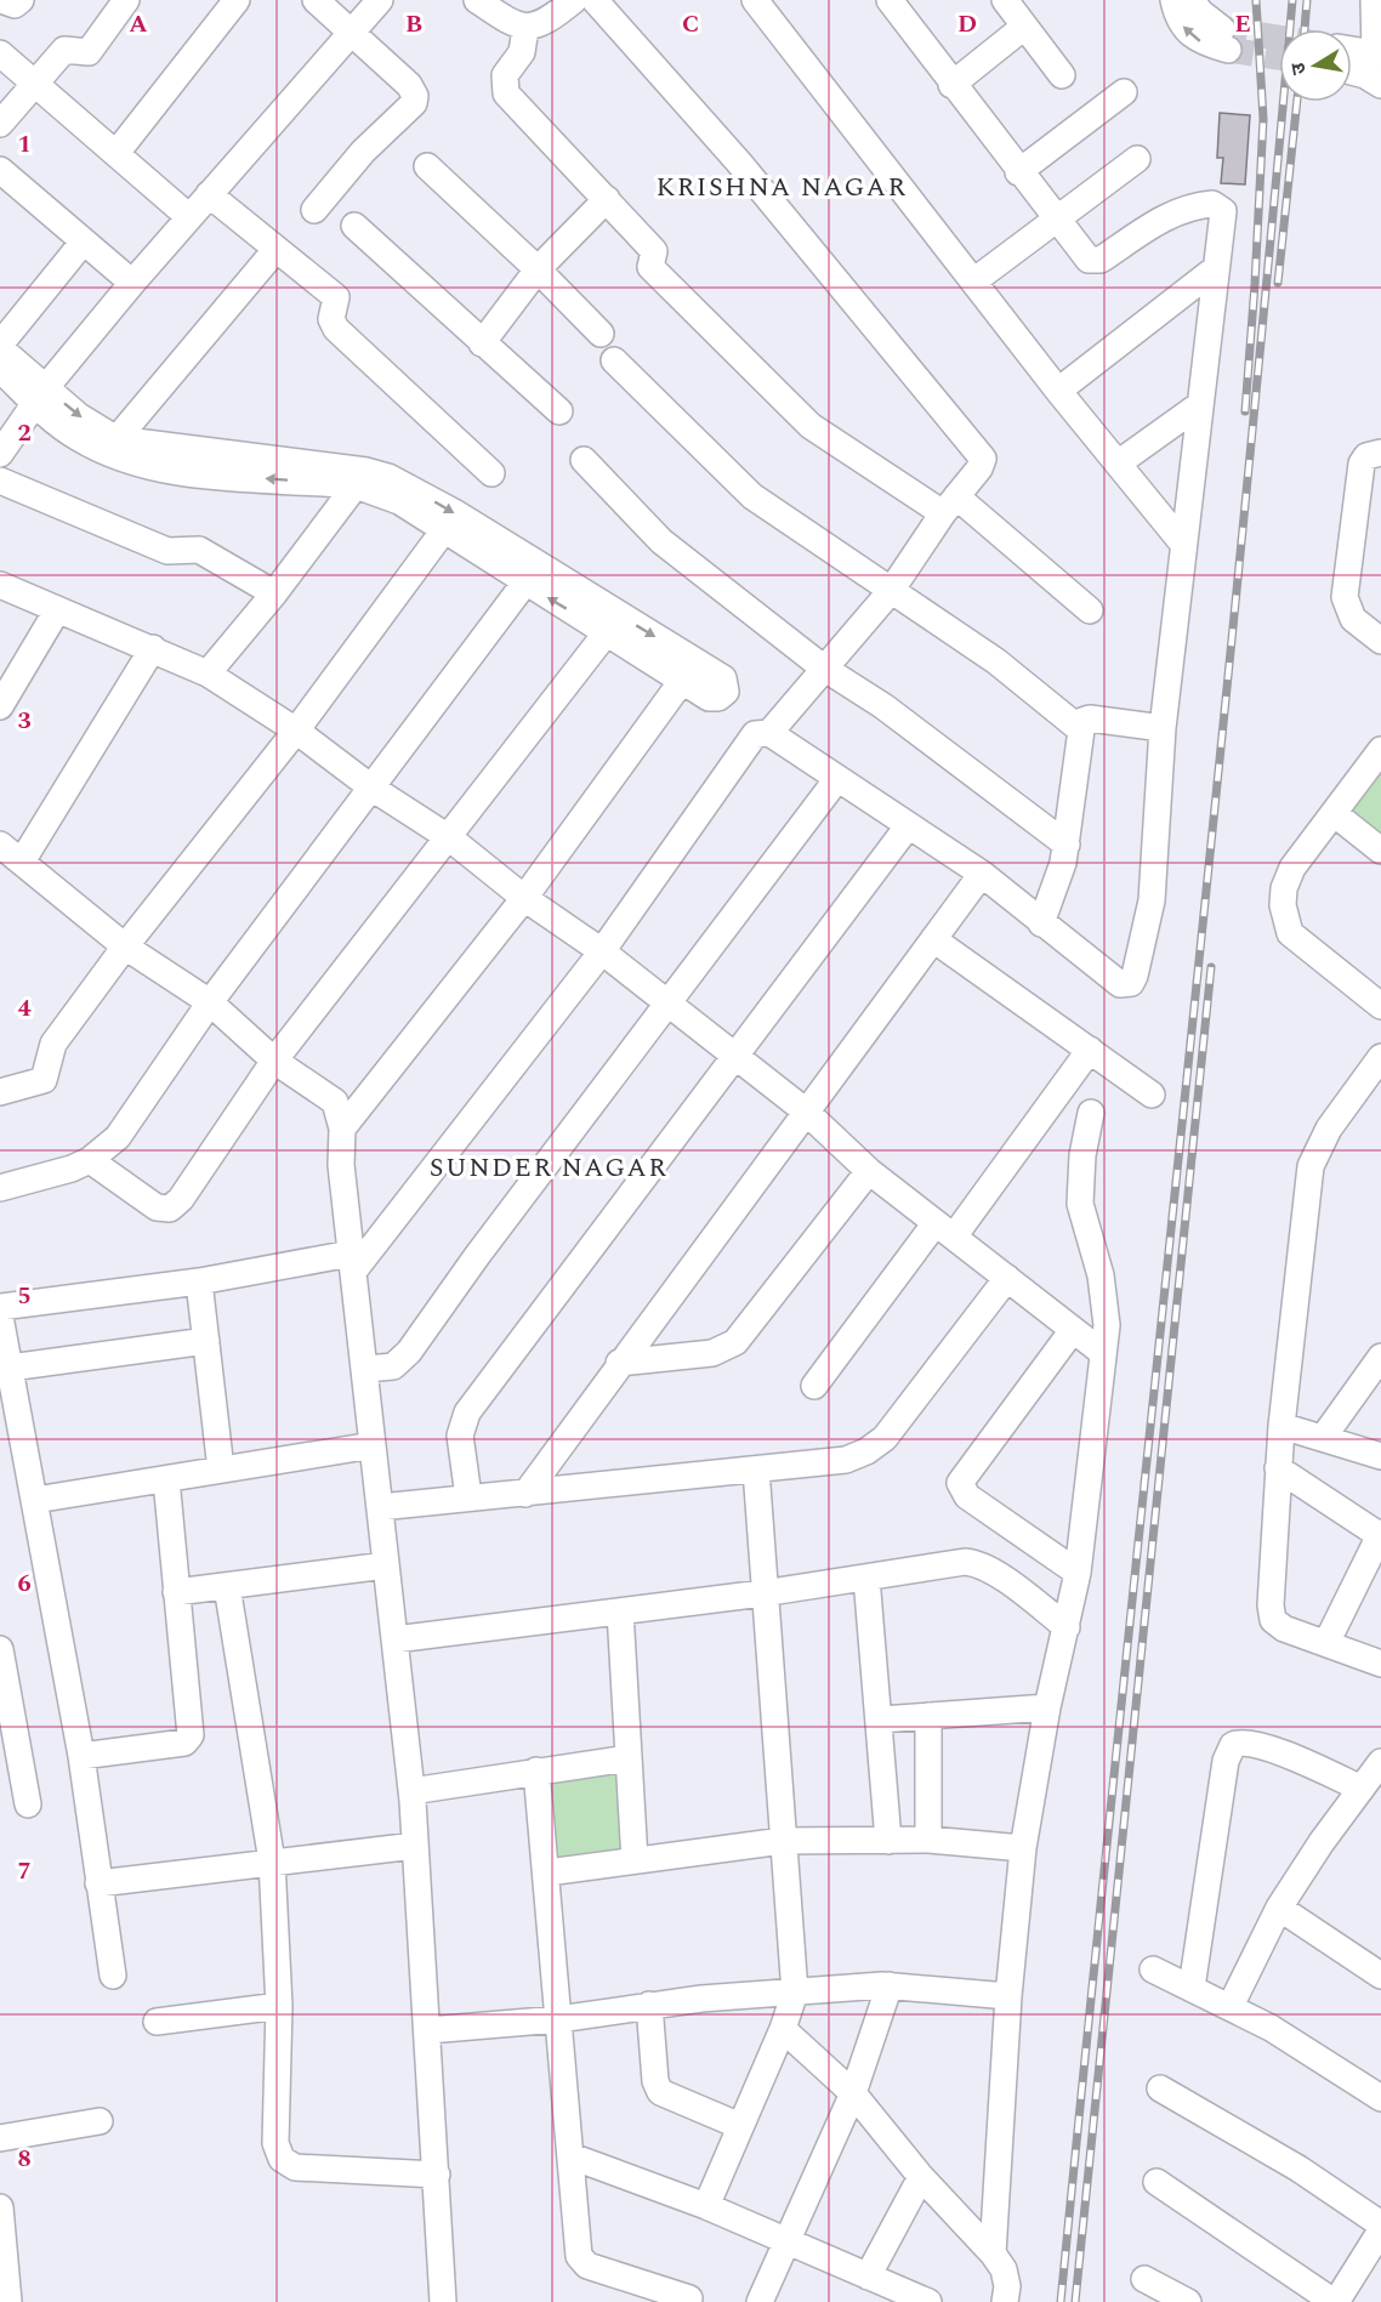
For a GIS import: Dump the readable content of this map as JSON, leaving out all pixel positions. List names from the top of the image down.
{
  "districts": ["KRISHNA NAGAR", "SUNDER NAGAR"],
  "north": "left",
  "grid": {
    "columns": [
      "A",
      "B",
      "C",
      "D",
      "E"
    ],
    "rows": [
      "1",
      "2",
      "3",
      "4",
      "5",
      "6",
      "7",
      "8"
    ]
  }
}
